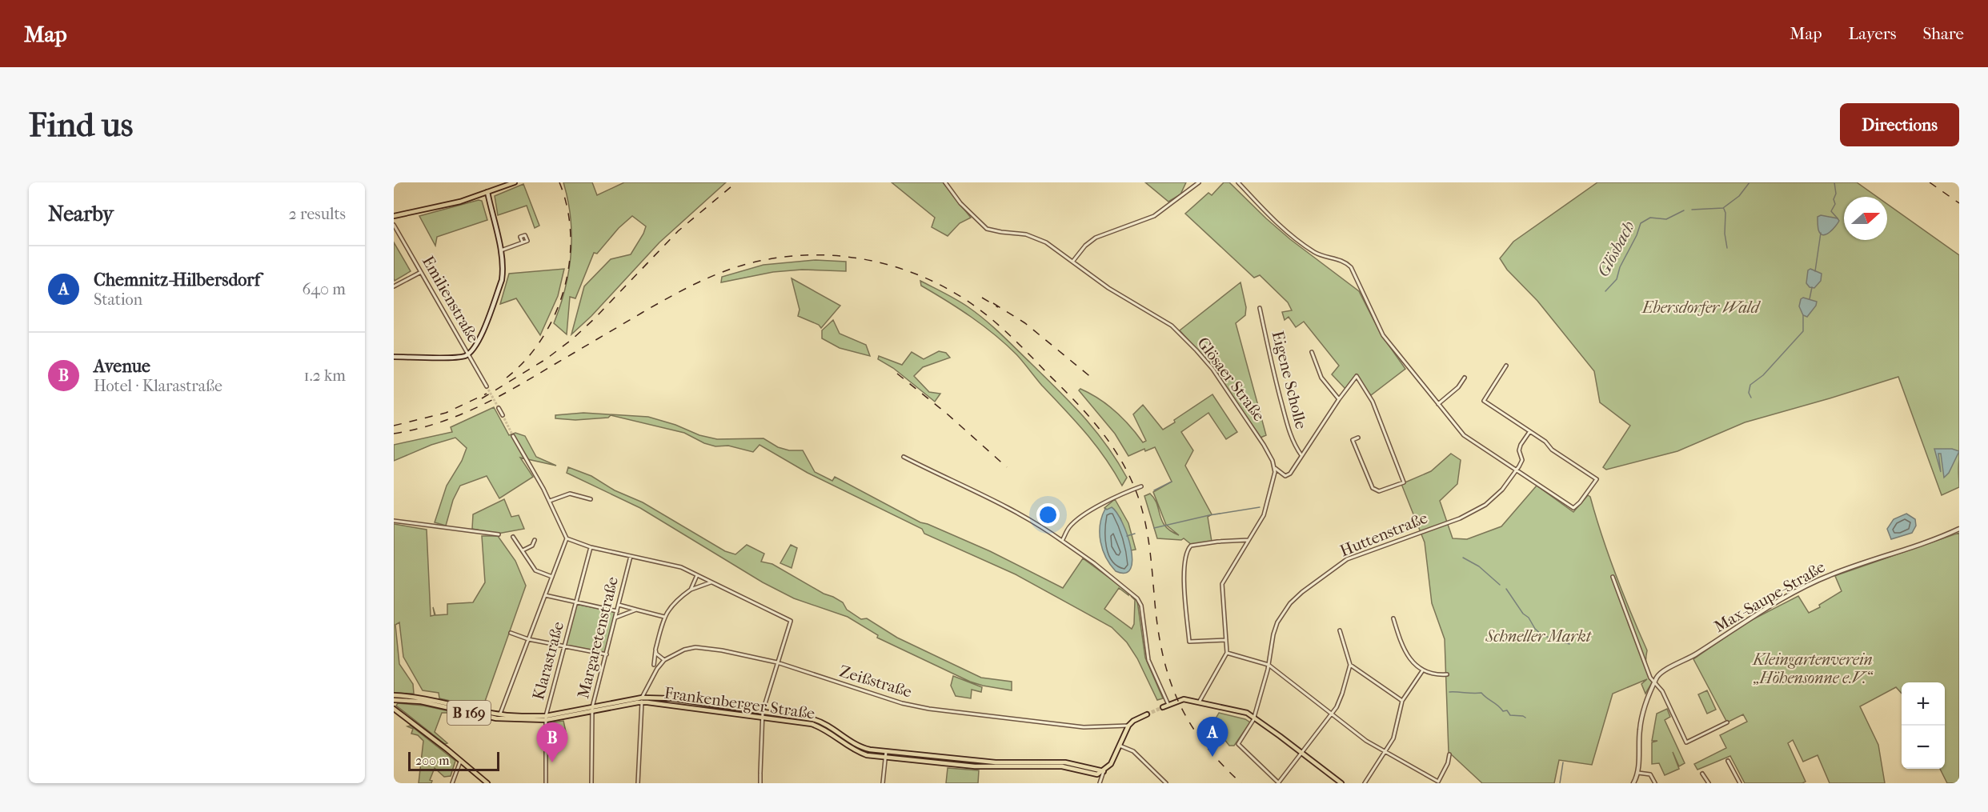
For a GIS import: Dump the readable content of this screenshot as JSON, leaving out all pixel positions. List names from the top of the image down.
{
  "streets": {
    "main road": ["Frankenberger Straße", "B 169"],
    "street": [
      "Emilienstraße",
      "Glösaer Straße",
      "Eigene Scholle",
      "Huttenstraße",
      "Max-Saupe-Straße",
      "Margaretenstraße",
      "Klarastraße",
      "Zeißstraße"
    ]
  },
  "crossings": [
    ["Margaretenstraße", "Frankenberger Straße"],
    ["Klarastraße", "Frankenberger Straße"]
  ],
  "water": ["Glösbach"],
  "parks": ["Ebersdorfer Wald", "Schneller Markt", "Kleingartenverein „Höhensonne e.V.“"],
  "scale_bar": "200 m",
  "north": "right",
  "page": {
    "header": "Map",
    "nav": ["Map", "Layers", "Share"],
    "buttons": "Directions",
    "title": "Find us",
    "heading": ["Nearby", "2 results"],
    "list": [
      {
        "mark": "A",
        "name": "Chemnitz-Hilbersdorf",
        "note": "Station",
        "value": "640 m"
      },
      {
        "mark": "B",
        "name": "Avenue",
        "note": "Hotel · Klarastraße",
        "value": "1.2 km"
      }
    ],
    "map_buttons": ["+", "−"],
    "pins": ["A", "B"],
    "scale": "200 m"
  }
}
